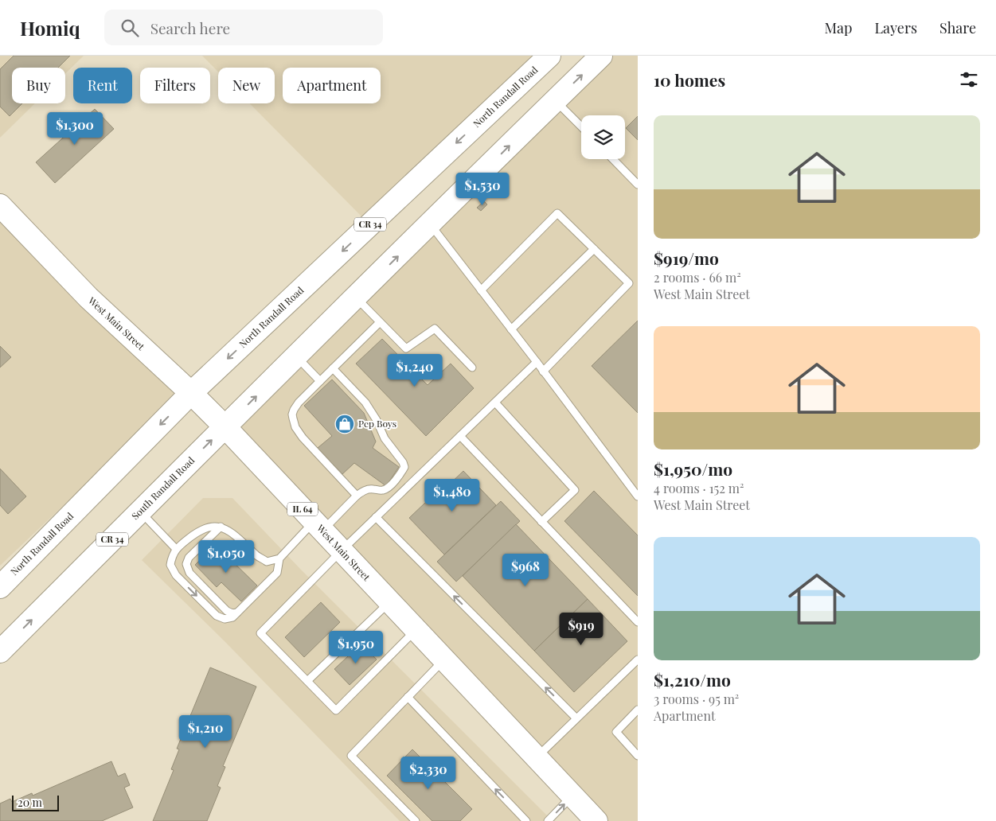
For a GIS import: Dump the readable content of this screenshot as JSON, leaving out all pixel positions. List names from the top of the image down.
{
  "streets": {
    "main road": [
      "North Randall Road",
      "CR 34",
      "West Main Street",
      "South Randall Road",
      "IL 64"
    ]
  },
  "crossings": [
    ["North Randall Road", "West Main Street"],
    ["CR 34", "West Main Street"],
    ["CR 34", "South Randall Road"],
    ["West Main Street", "South Randall Road"]
  ],
  "one_way": ["South Randall Road"],
  "places": {
    "shop": ["Pep Boys"]
  },
  "scale_bar": "20 m",
  "page": {
    "header": "Homiq",
    "search": "Search here",
    "nav": ["Map", "Layers", "Share"],
    "heading": "10 homes",
    "chip": [
      "Buy",
      "Rent",
      "Filters",
      "New",
      "Apartment"
    ],
    "list": [
      {
        "name": "$919/mo",
        "note": "2 rooms · 66 m² · West Main Street"
      },
      {
        "name": "$1,950/mo",
        "note": "4 rooms · 152 m² · West Main Street"
      },
      {
        "name": "$1,210/mo",
        "note": "3 rooms · 95 m² · Apartment"
      }
    ],
    "price": [
      "$1,300",
      "$1,530",
      "$1,240",
      "$1,480",
      "$1,050",
      "$968",
      "$919",
      "$1,950",
      "$1,210",
      "$2,330"
    ],
    "scale": "20 m"
  }
}
